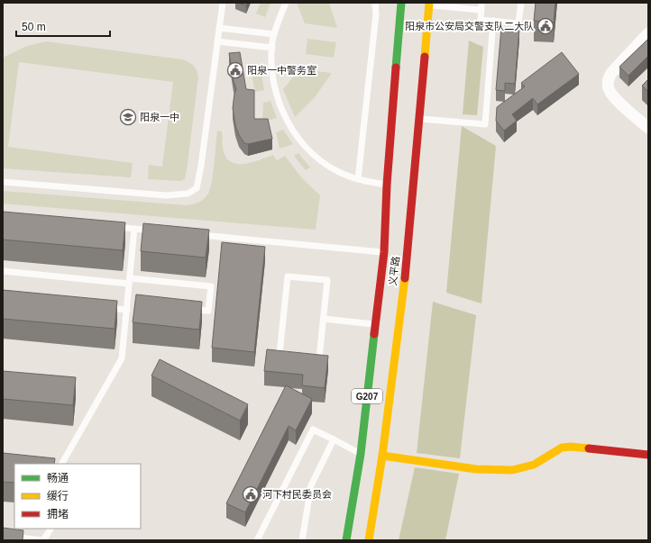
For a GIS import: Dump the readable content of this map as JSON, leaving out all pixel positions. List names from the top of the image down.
{
  "streets": {
    "main road": ["义平路", "G207"]
  },
  "places": {
    "public building": ["阳泉市公安局交警支队二大队", "阳泉一中警务室", "河下村民委员会"],
    "school or university": ["阳泉一中"]
  },
  "legend": ["畅通", "缓行", "拥堵"],
  "scale_bar": "50 m"
}
